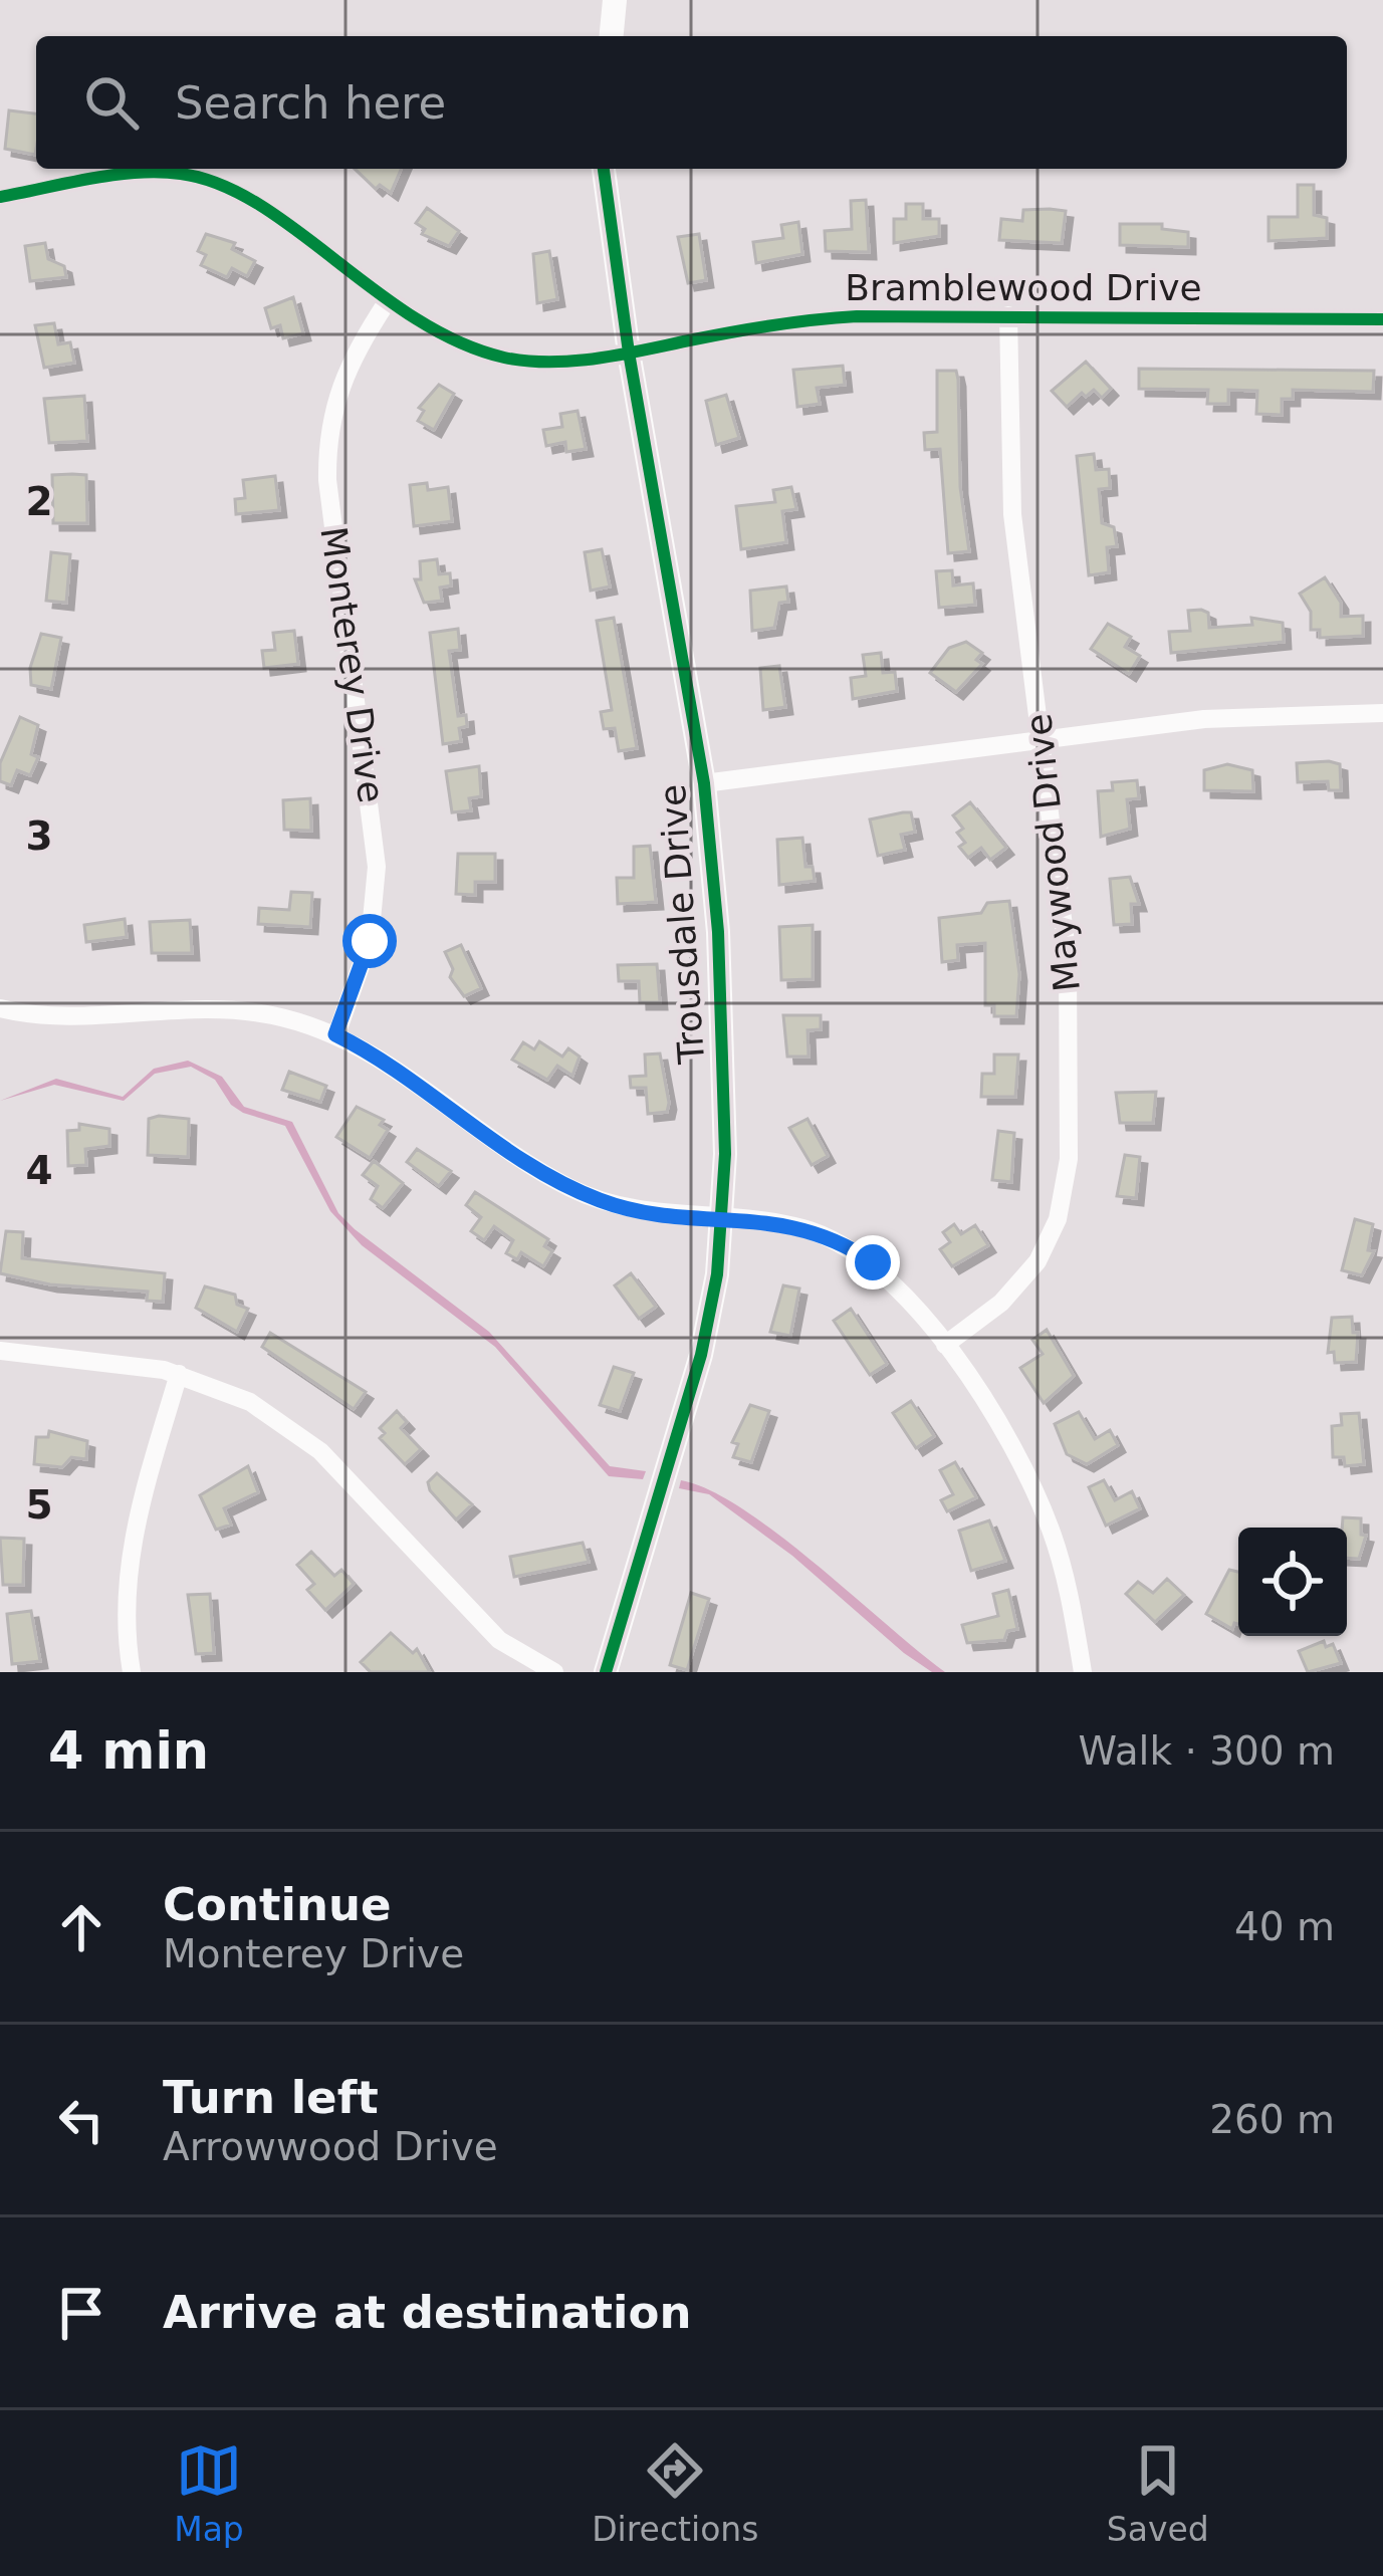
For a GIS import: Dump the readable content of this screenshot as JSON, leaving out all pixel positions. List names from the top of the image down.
{
  "streets": {
    "street": [
      "Bramblewood Drive",
      "Monterey Drive",
      "Maywood Drive",
      "Trousdale Drive"
    ]
  },
  "crossings": [
    ["Bramblewood Drive", "Monterey Drive"],
    ["Bramblewood Drive", "Maywood Drive"],
    ["Bramblewood Drive", "Trousdale Drive"]
  ],
  "page": {
    "search": "Search here",
    "heading": ["4 min", "Walk · 300 m"],
    "list": [
      ["Continue", "Monterey Drive", "40 m"],
      ["Turn left", "Arrowwood Drive", "260 m"],
      "Arrive at destination"
    ],
    "nav": ["Map", "Directions", "Saved"]
  },
  "grid": {
    "rows": [
      "2",
      "3",
      "4",
      "5"
    ]
  }
}
